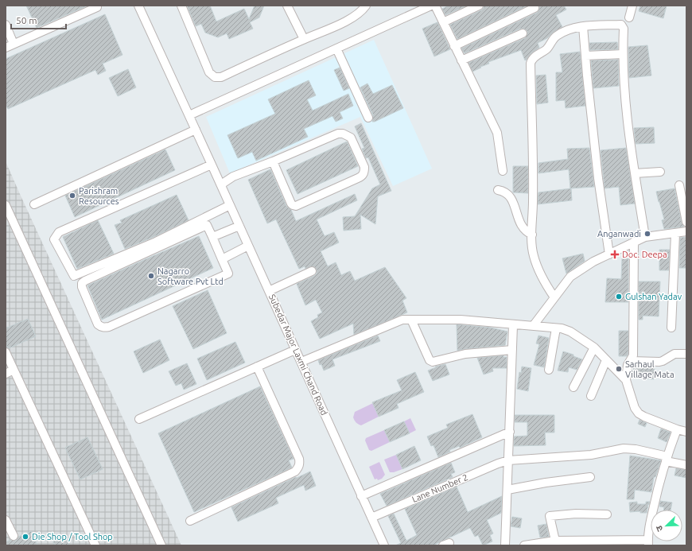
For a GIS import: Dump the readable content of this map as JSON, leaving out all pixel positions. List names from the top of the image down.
{
  "streets": {
    "street": ["Subedar Major Laxmi Chand Road", "Lane Number 2"]
  },
  "crossings": [
    ["Subedar Major Laxmi Chand Road", "Lane Number 2"]
  ],
  "places": {
    "other": [
      "Parishram Resources",
      "Anganwadi",
      "Nagarro Software Pvt Ltd",
      "Gulshan Yadav",
      "Sarhaul Village Mata",
      "Die Shop / Tool Shop"
    ],
    "health": ["Doc. Deepa"]
  },
  "scale_bar": "50 m",
  "north": "bottom left"
}
